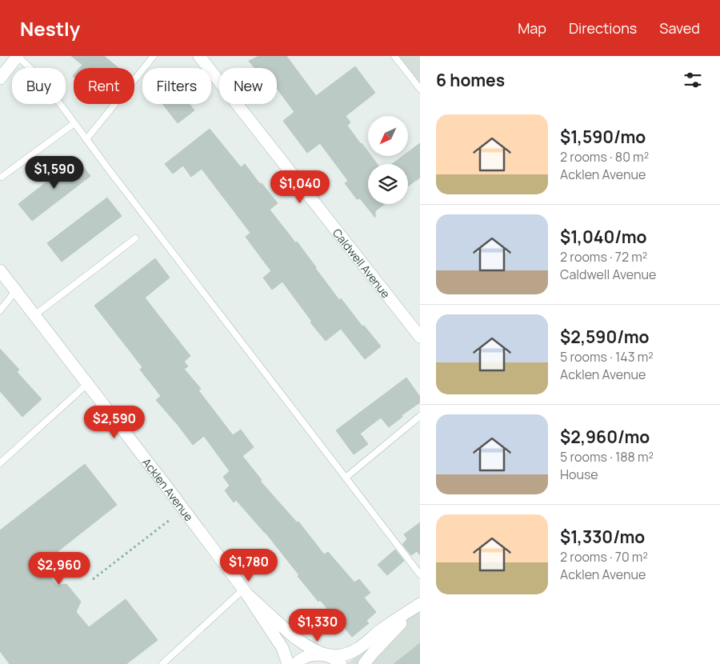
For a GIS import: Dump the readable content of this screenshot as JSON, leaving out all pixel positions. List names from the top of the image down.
{
  "streets": {
    "street": ["Caldwell Avenue", "Acklen Avenue"]
  },
  "north": "bottom left",
  "page": {
    "header": "Nestly",
    "nav": ["Map", "Directions", "Saved"],
    "heading": "6 homes",
    "chip": [
      "Buy",
      "Rent",
      "Filters",
      "New"
    ],
    "list": [
      {
        "name": "$1,590/mo",
        "note": "2 rooms · 80 m² · Acklen Avenue"
      },
      {
        "name": "$1,040/mo",
        "note": "2 rooms · 72 m² · Caldwell Avenue"
      },
      {
        "name": "$2,590/mo",
        "note": "5 rooms · 143 m² · Acklen Avenue"
      },
      {
        "name": "$2,960/mo",
        "note": "5 rooms · 188 m² · House"
      },
      {
        "name": "$1,330/mo",
        "note": "2 rooms · 70 m² · Acklen Avenue"
      }
    ],
    "price": [
      "$1,590",
      "$1,040",
      "$2,590",
      "$1,780",
      "$2,960",
      "$1,330"
    ]
  }
}
